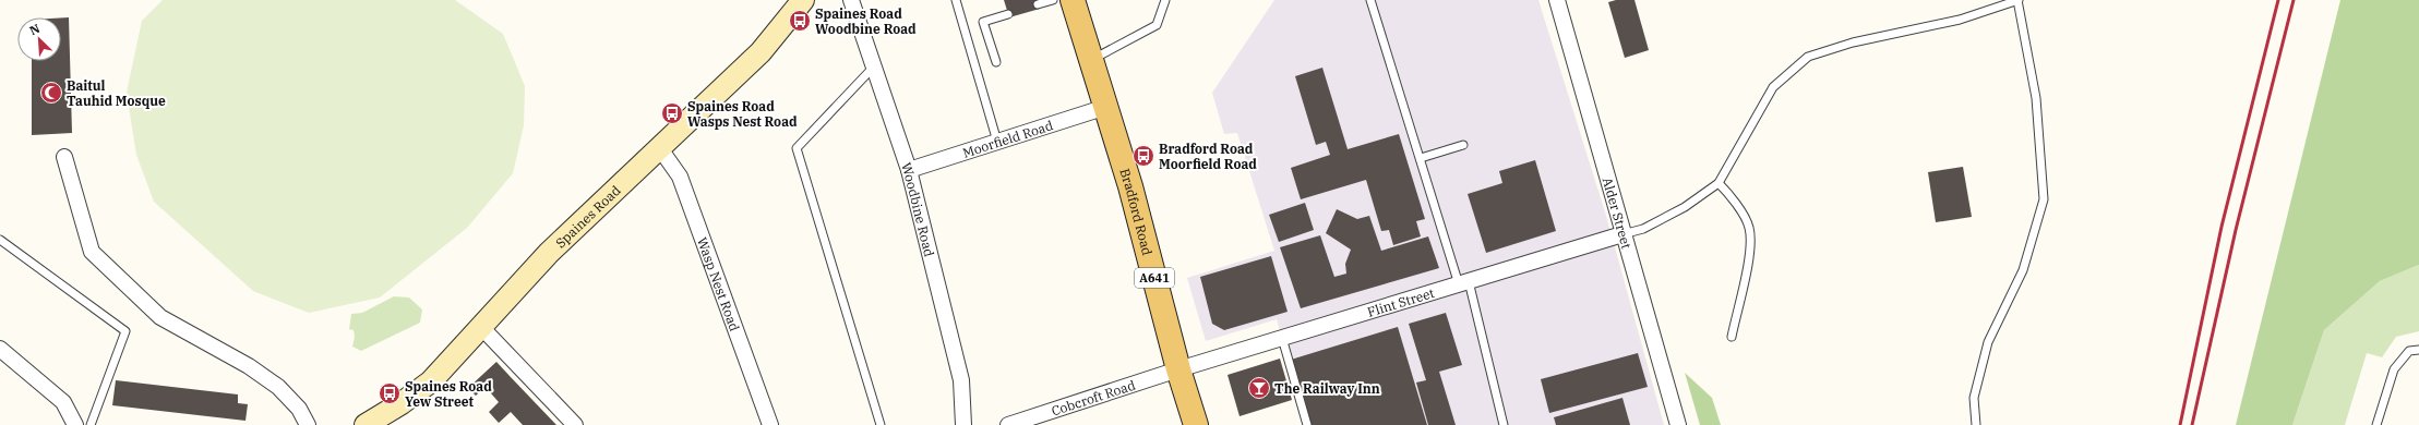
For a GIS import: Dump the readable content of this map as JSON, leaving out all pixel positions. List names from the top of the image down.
{
  "streets": {
    "main road": ["Bradford Road", "A641"],
    "street": [
      "Moorfield Road",
      "Woodbine Road",
      "Alder Street",
      "Spaines Road",
      "Wasp Nest Road",
      "Flint Street",
      "Cobcroft Road"
    ]
  },
  "crossings": [
    ["Moorfield Road", "Woodbine Road"],
    ["Moorfield Road", "Bradford Road"],
    ["Bradford Road", "Flint Street"],
    ["Bradford Road", "Cobcroft Road"],
    ["Alder Street", "Flint Street"],
    ["Spaines Road", "Wasp Nest Road"],
    ["Flint Street", "Cobcroft Road"]
  ],
  "places": {
    "bus stop": [
      "Spaines Road Woodbine Road",
      "Spaines Road Wasps Nest Road",
      "Bradford Road Moorfield Road",
      "Spaines Road Yew Street"
    ],
    "mosque": ["Baitul Tauhid Mosque"],
    "bar": ["The Railway Inn"]
  },
  "north": "top left"
}
